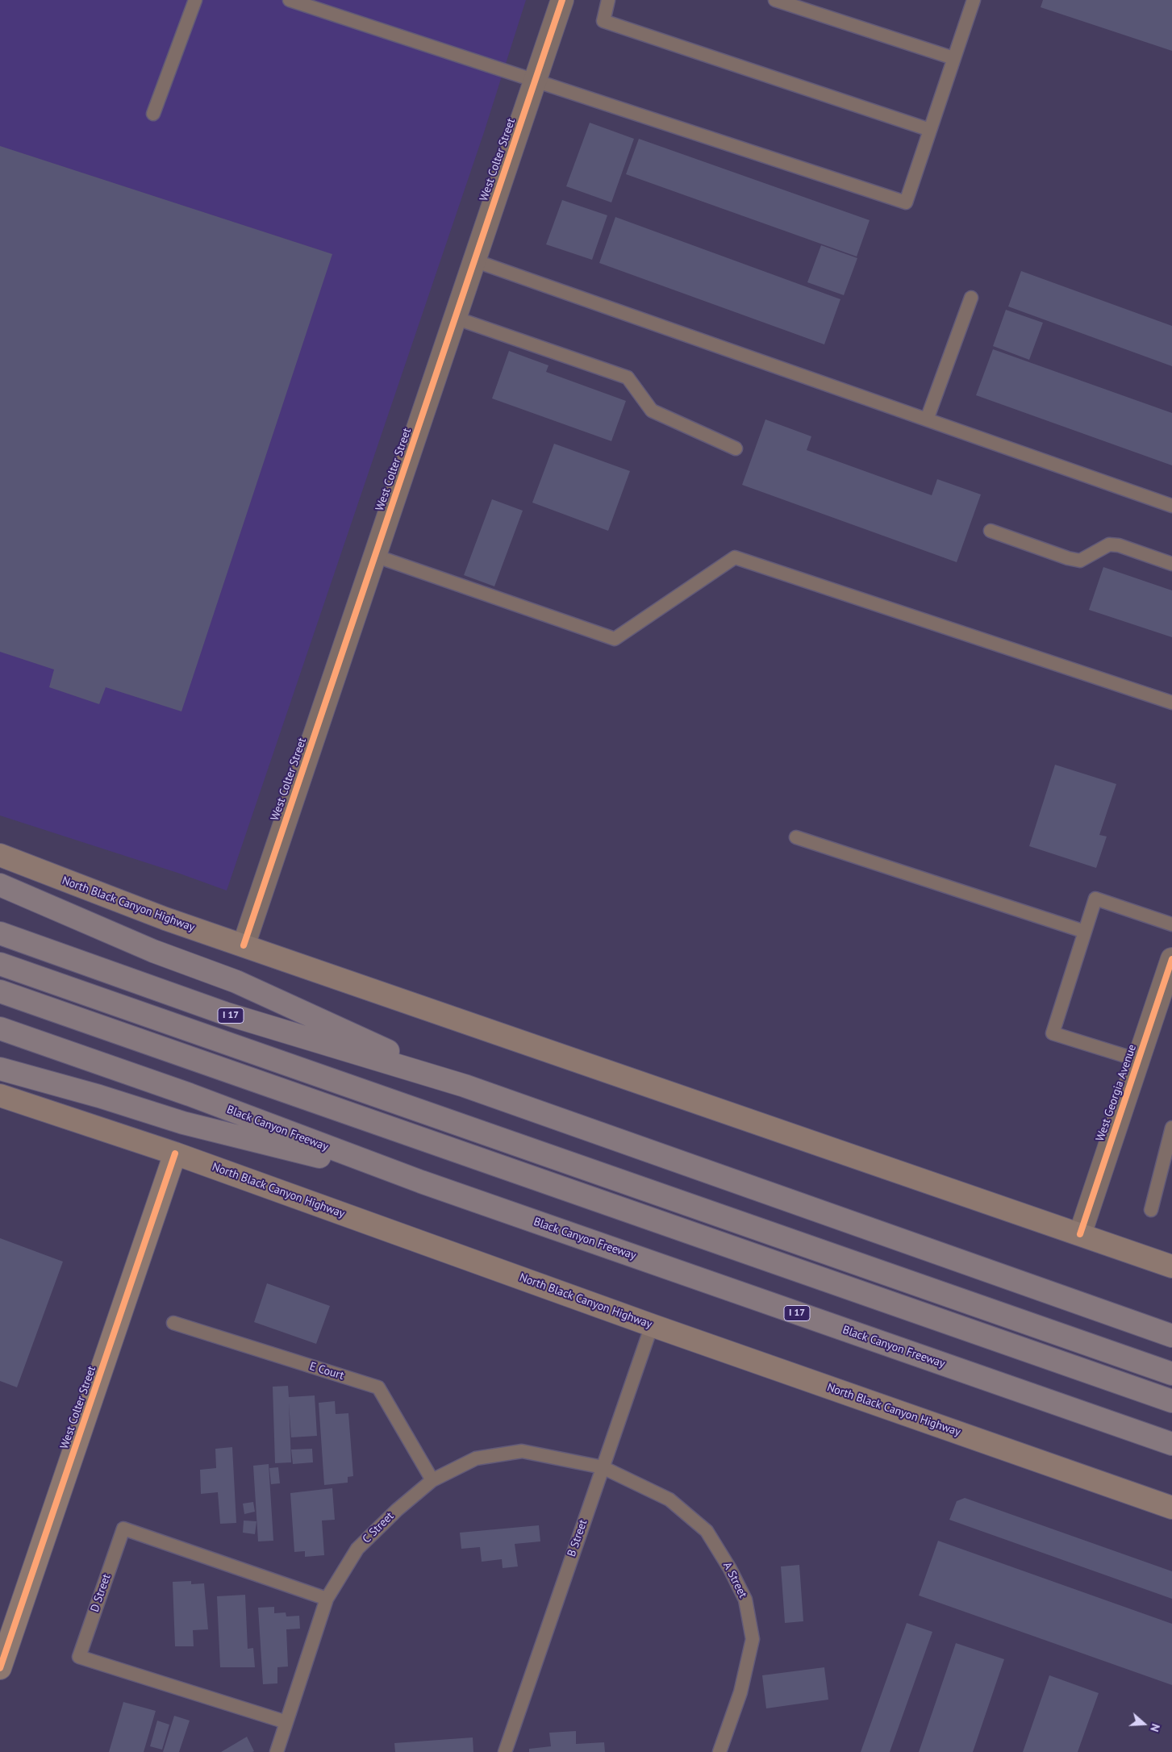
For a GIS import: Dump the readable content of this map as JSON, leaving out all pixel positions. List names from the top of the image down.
{
  "streets": {
    "highway": ["I 17", "Black Canyon Freeway"],
    "main road": ["West Colter Street", "North Black Canyon Highway"],
    "street": ["West Georgia Avenue"],
    "lane": [
      "E Court",
      "C Street",
      "B Street",
      "A Street",
      "D Street"
    ]
  },
  "crossings": [
    ["West Colter Street", "North Black Canyon Highway"],
    ["North Black Canyon Highway", "West Georgia Avenue"],
    ["North Black Canyon Highway", "B Street"],
    ["E Court", "C Street"],
    ["C Street", "B Street"],
    ["C Street", "A Street"],
    ["C Street", "D Street"],
    ["B Street", "A Street"]
  ],
  "north": "right"
}
